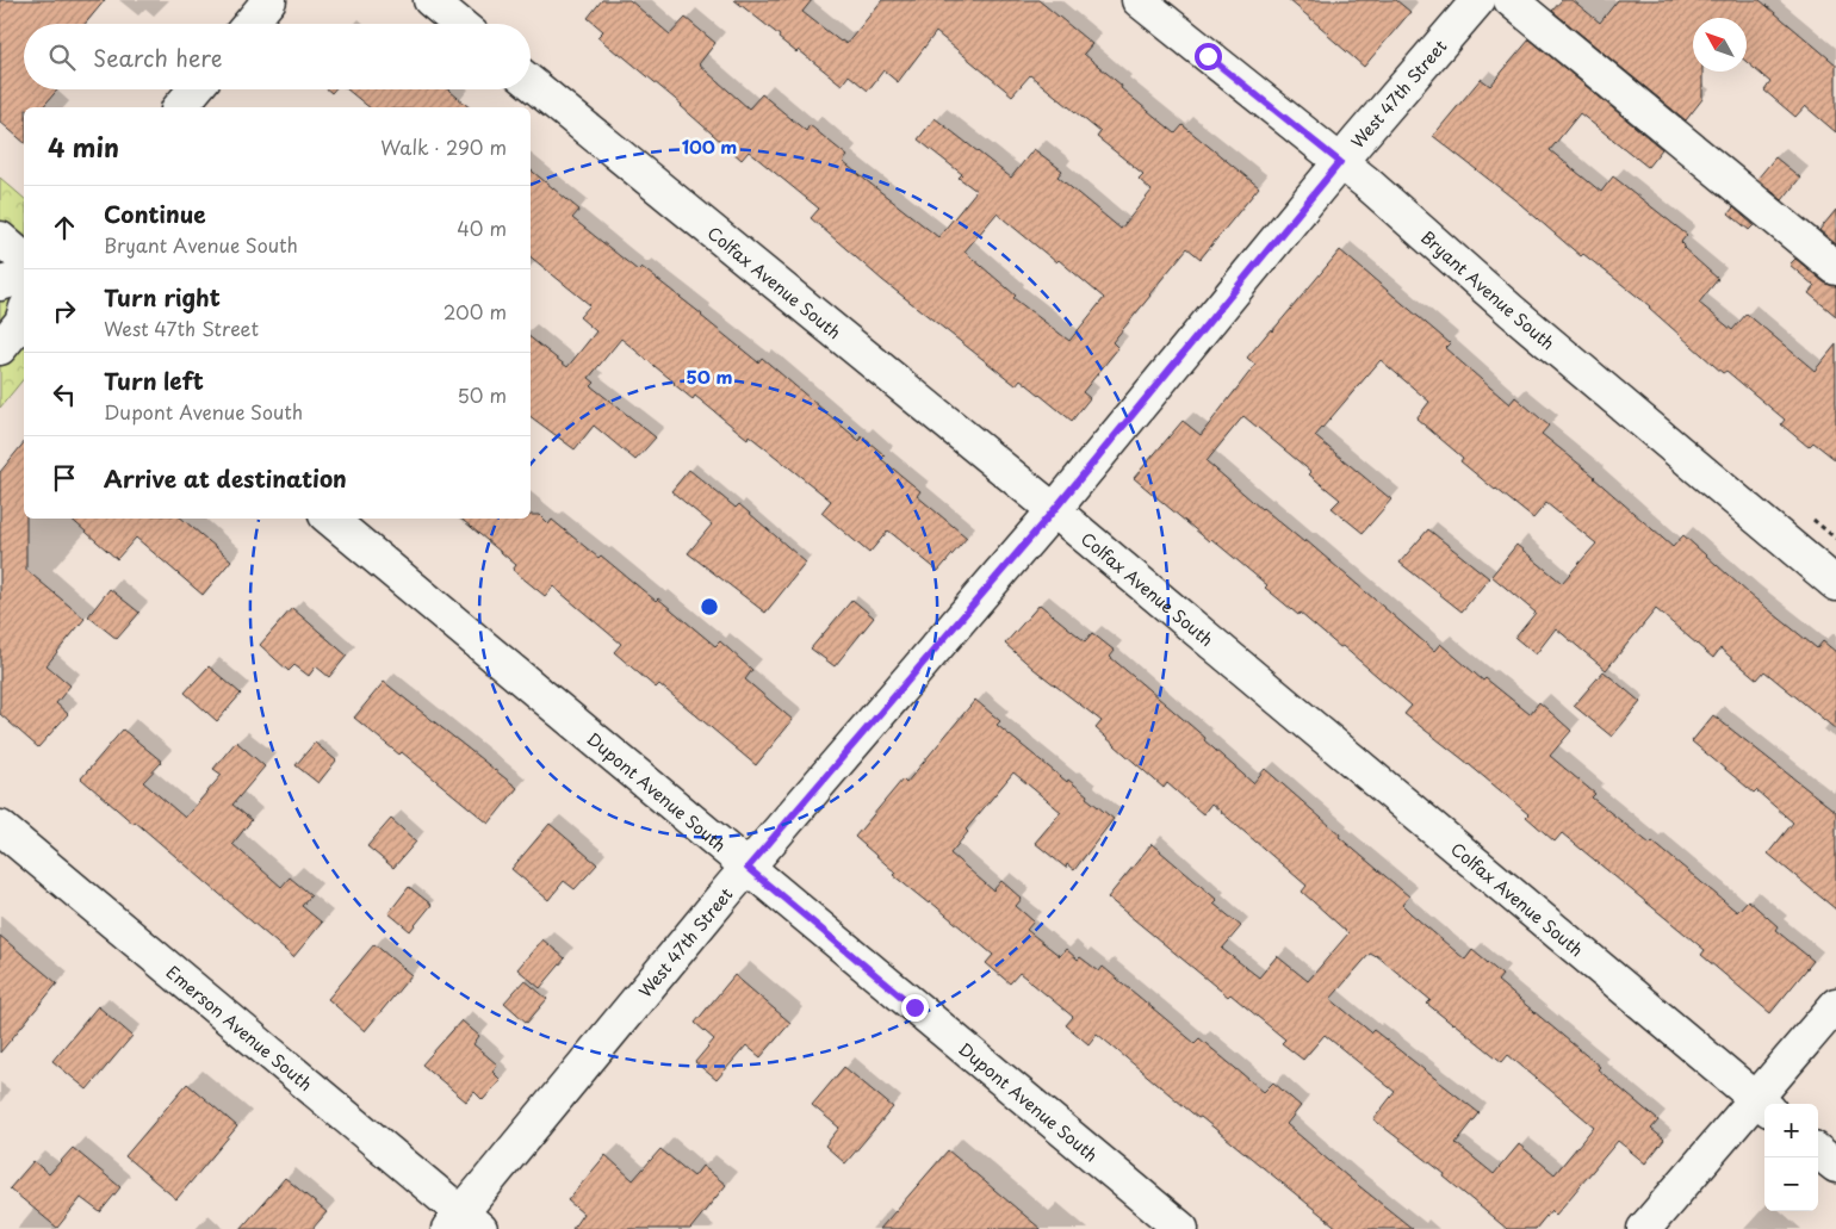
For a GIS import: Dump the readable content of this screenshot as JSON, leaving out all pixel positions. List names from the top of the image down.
{
  "streets": {
    "street": [
      "West 47th Street",
      "Colfax Avenue South",
      "Bryant Avenue South",
      "Dupont Avenue South",
      "Emerson Avenue South"
    ]
  },
  "crossings": [
    ["West 47th Street", "Colfax Avenue South"],
    ["West 47th Street", "Bryant Avenue South"],
    ["West 47th Street", "Dupont Avenue South"],
    ["West 47th Street", "Emerson Avenue South"]
  ],
  "north": "top left",
  "page": {
    "search": "Search here",
    "heading": ["4 min", "Walk · 290 m"],
    "list": [
      ["Continue", "Bryant Avenue South", "40 m"],
      ["Turn right", "West 47th Street", "200 m"],
      ["Turn left", "Dupont Avenue South", "50 m"],
      "Arrive at destination"
    ],
    "map_buttons": ["+", "−"]
  },
  "rings": ["100 m", "50 m"]
}
